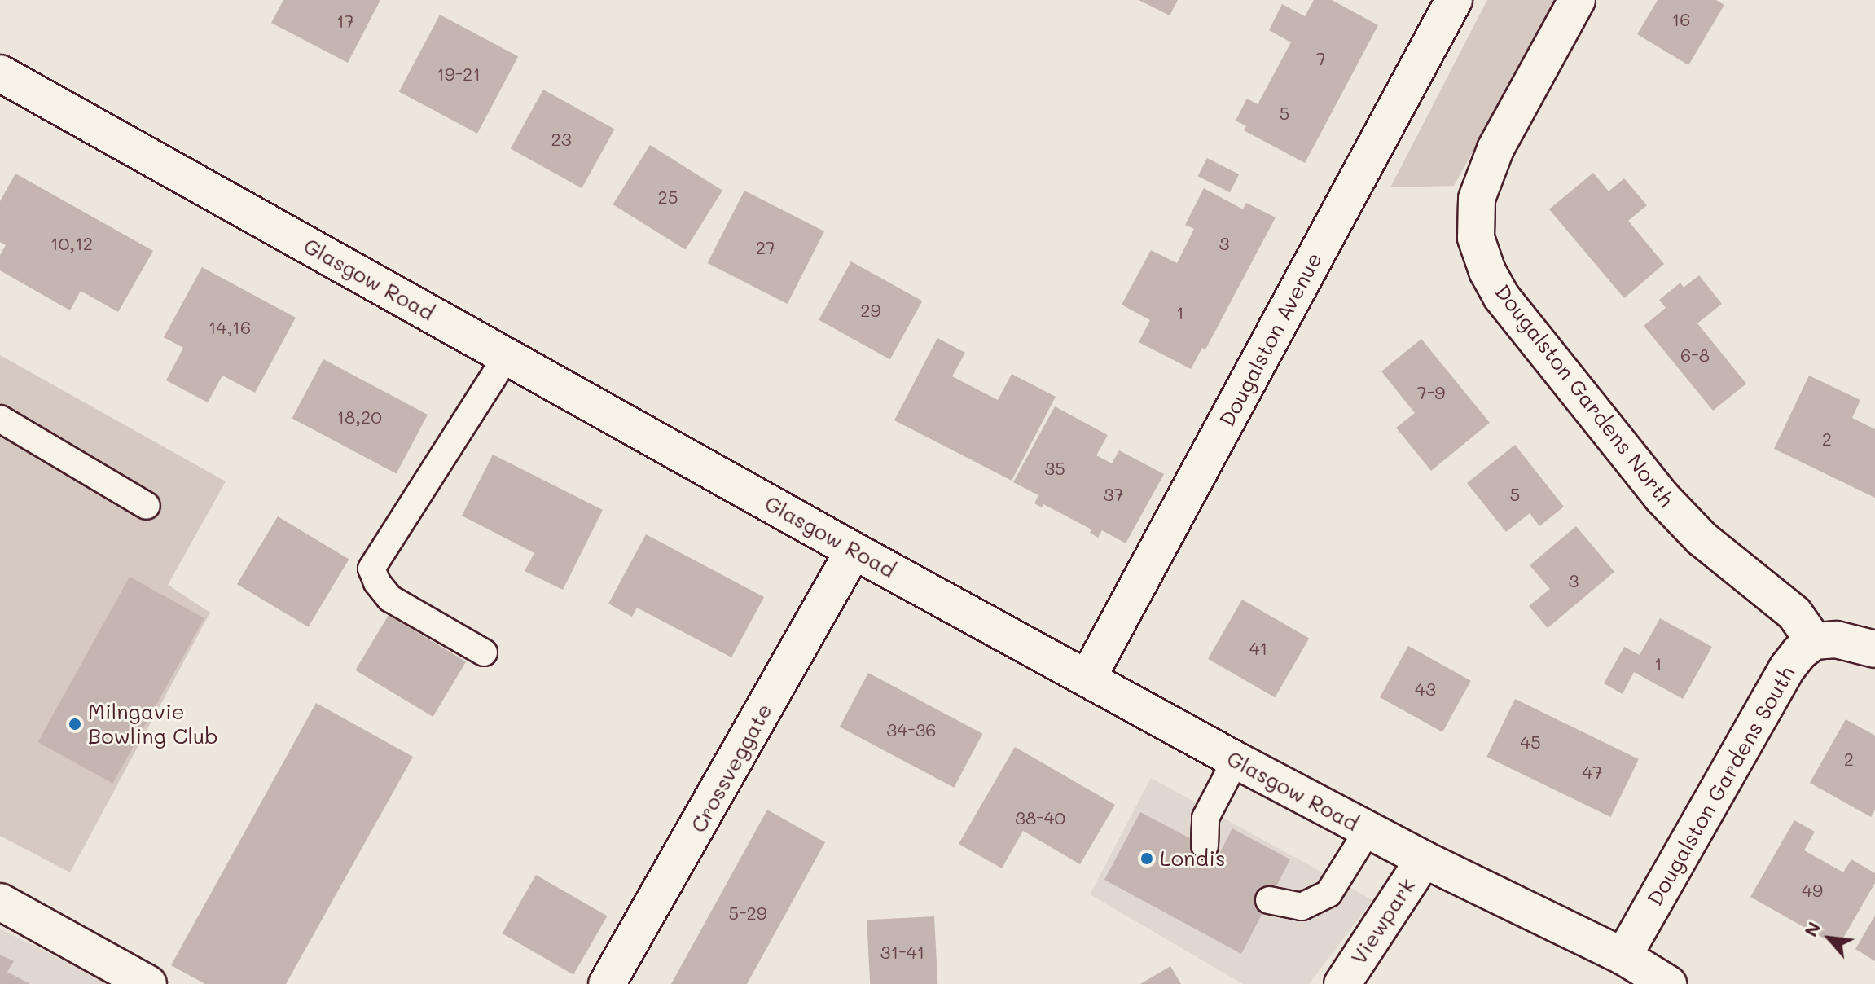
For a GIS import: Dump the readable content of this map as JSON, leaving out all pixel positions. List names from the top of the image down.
{
  "streets": {
    "street": [
      "Glasgow Road",
      "Dougalston Avenue",
      "Dougalston Gardens North",
      "Crossveggate",
      "Dougalston Gardens South",
      "Viewpark"
    ]
  },
  "crossings": [
    ["Glasgow Road", "Dougalston Avenue"],
    ["Glasgow Road", "Crossveggate"],
    ["Glasgow Road", "Dougalston Gardens South"],
    ["Glasgow Road", "Viewpark"],
    ["Dougalston Gardens North", "Dougalston Gardens South"]
  ],
  "places": ["Milngavie Bowling Club", "Londis"],
  "house_numbers": [
    "16",
    "17",
    "7",
    "19-21",
    "5",
    "23",
    "25",
    "10,12",
    "3",
    "27",
    "29",
    "1",
    "14,16",
    "6-8",
    "7-9",
    "18,20",
    "2",
    "35",
    "37",
    "5",
    "3",
    "41",
    "1",
    "43",
    "34-36",
    "45",
    "2",
    "47",
    "38-40",
    "49",
    "5-29",
    "31-41"
  ],
  "north": "top left"
}
